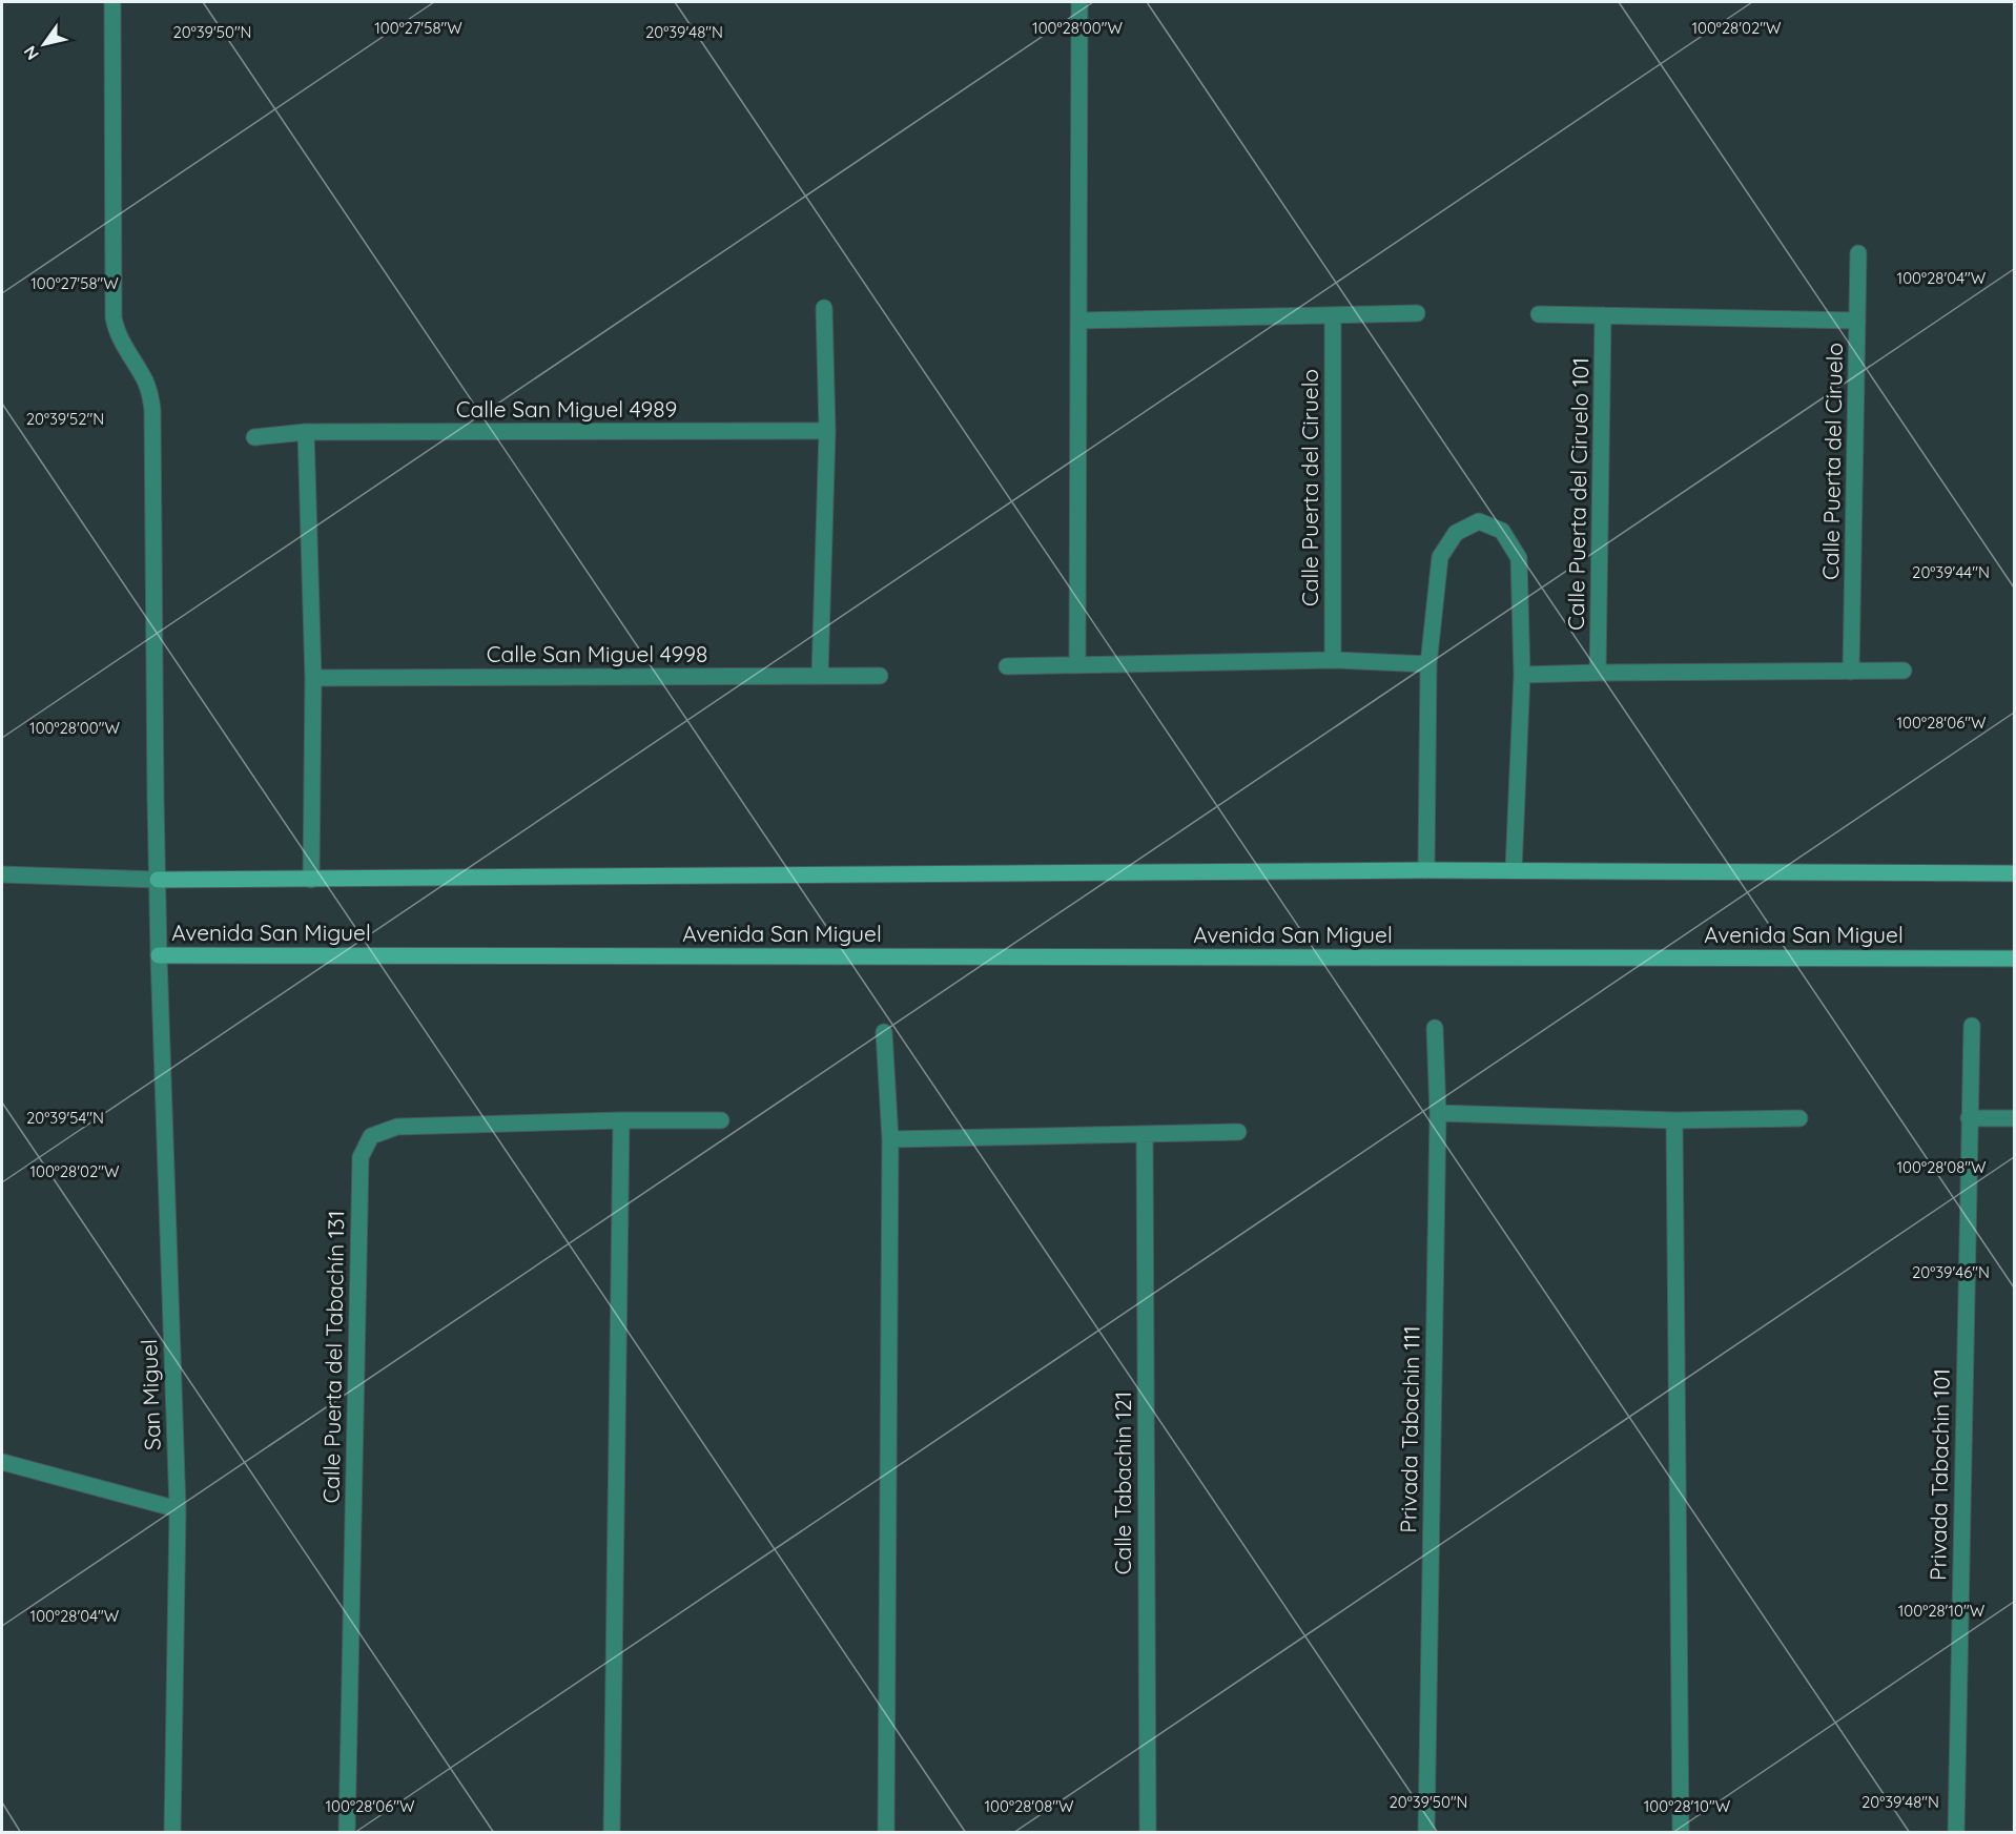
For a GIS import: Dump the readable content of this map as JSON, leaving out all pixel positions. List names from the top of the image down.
{
  "streets": {
    "street": [
      "Calle San Miguel 4989",
      "Calle Puerta del Ciruelo",
      "Calle Puerta del Ciruelo 101",
      "Calle San Miguel 4998",
      "Avenida San Miguel",
      "Calle Puerta del Tabachín 131",
      "San Miguel",
      "Privada Tabachin 111",
      "Privada Tabachin 101",
      "Calle Tabachin 121"
    ]
  },
  "crossings": [
    ["Avenida San Miguel", "San Miguel"]
  ],
  "north": "bottom left",
  "coordinates": [
    "100°27'58\"W",
    "100°28'00\"W",
    "100°28'02\"W",
    "20°39'50\"N",
    "20°39'48\"N",
    "100°28'04\"W",
    "20°39'52\"N",
    "20°39'44\"N",
    "100°28'06\"W",
    "20°39'54\"N",
    "100°28'08\"W",
    "20°39'46\"N",
    "100°28'10\"W"
  ]
}
